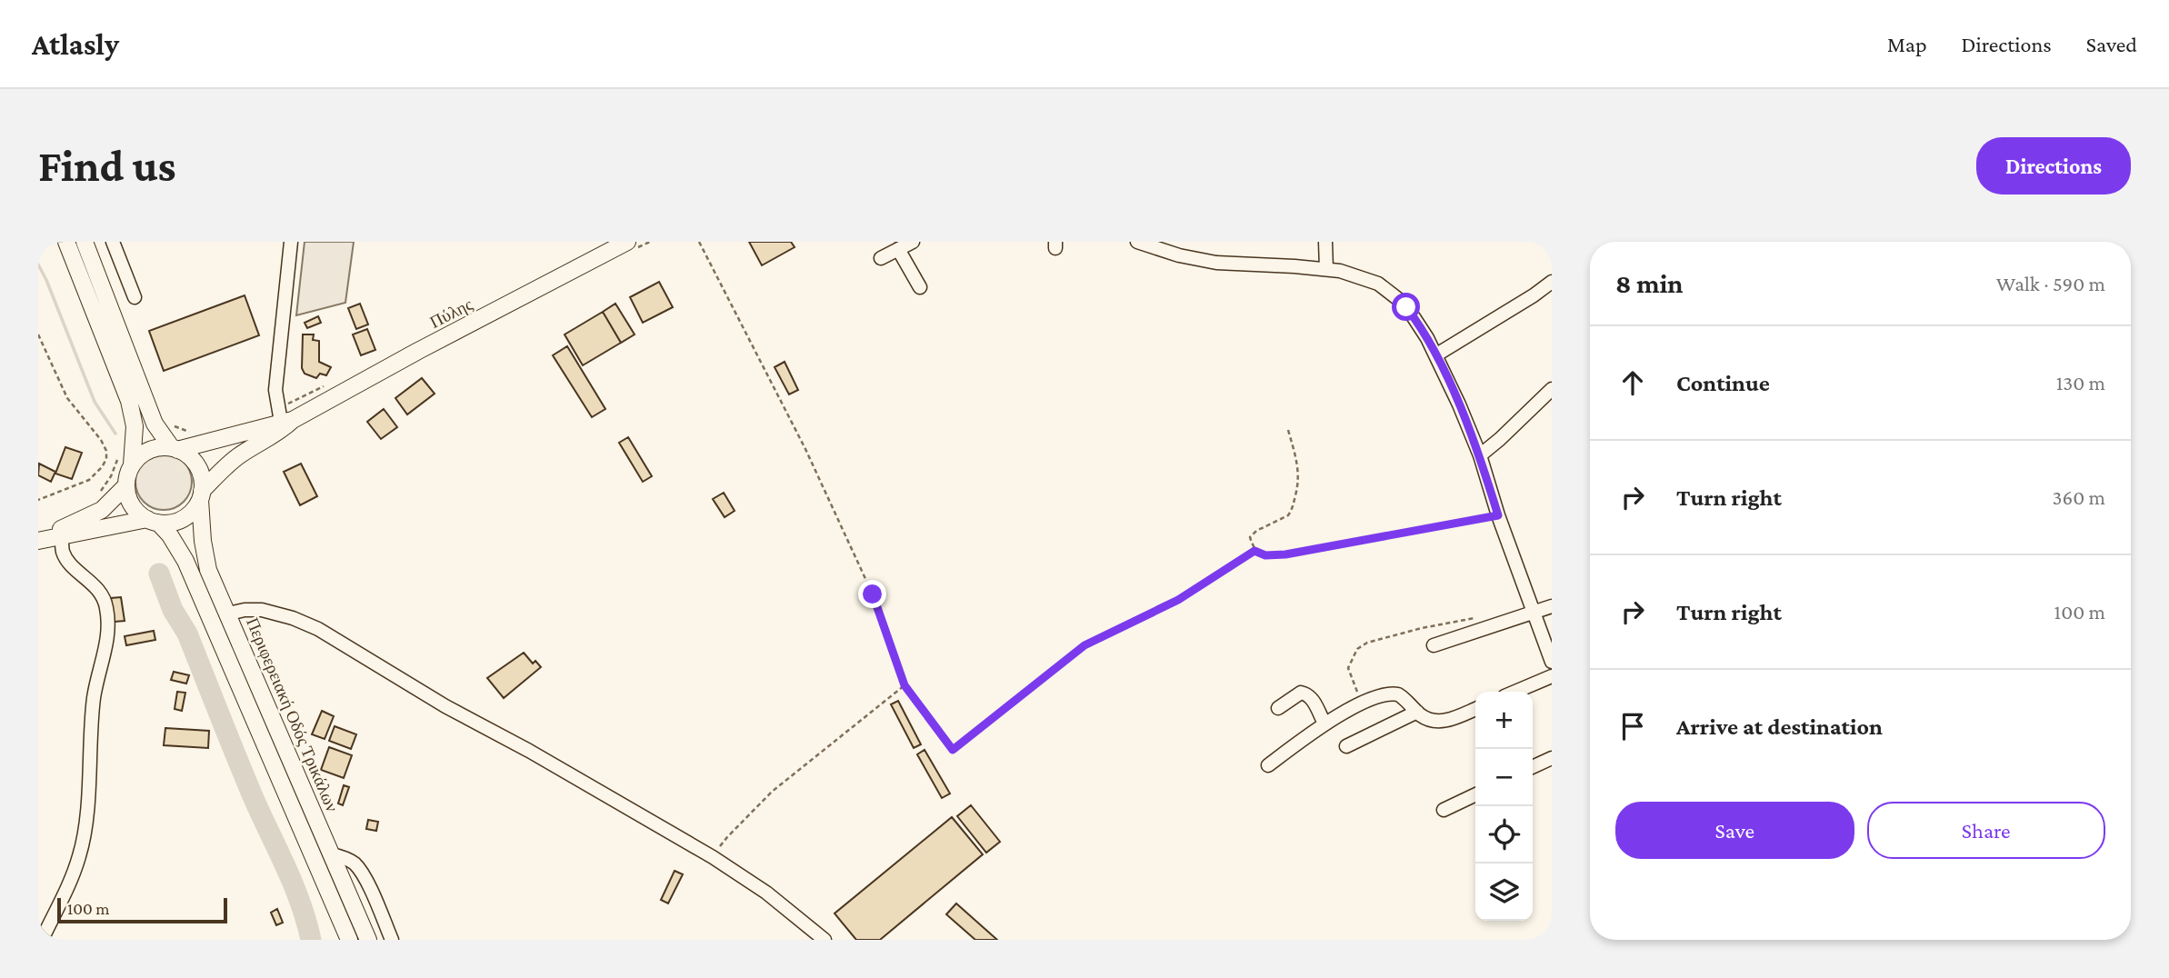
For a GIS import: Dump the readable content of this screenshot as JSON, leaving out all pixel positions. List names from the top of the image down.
{
  "streets": {
    "main road": ["Πύλης", "Περιφερειακή Οδός Τρικάλων"]
  },
  "scale_bar": "100 m",
  "page": {
    "header": "Atlasly",
    "nav": ["Map", "Directions", "Saved"],
    "buttons": [
      "Directions",
      ["Save", "Share"]
    ],
    "title": "Find us",
    "heading": ["8 min", "Walk · 590 m"],
    "list": [
      ["Continue", "130 m"],
      ["Turn right", "360 m"],
      ["Turn right", "100 m"],
      "Arrive at destination"
    ],
    "map_buttons": ["+", "−"],
    "scale": "100 m"
  }
}
